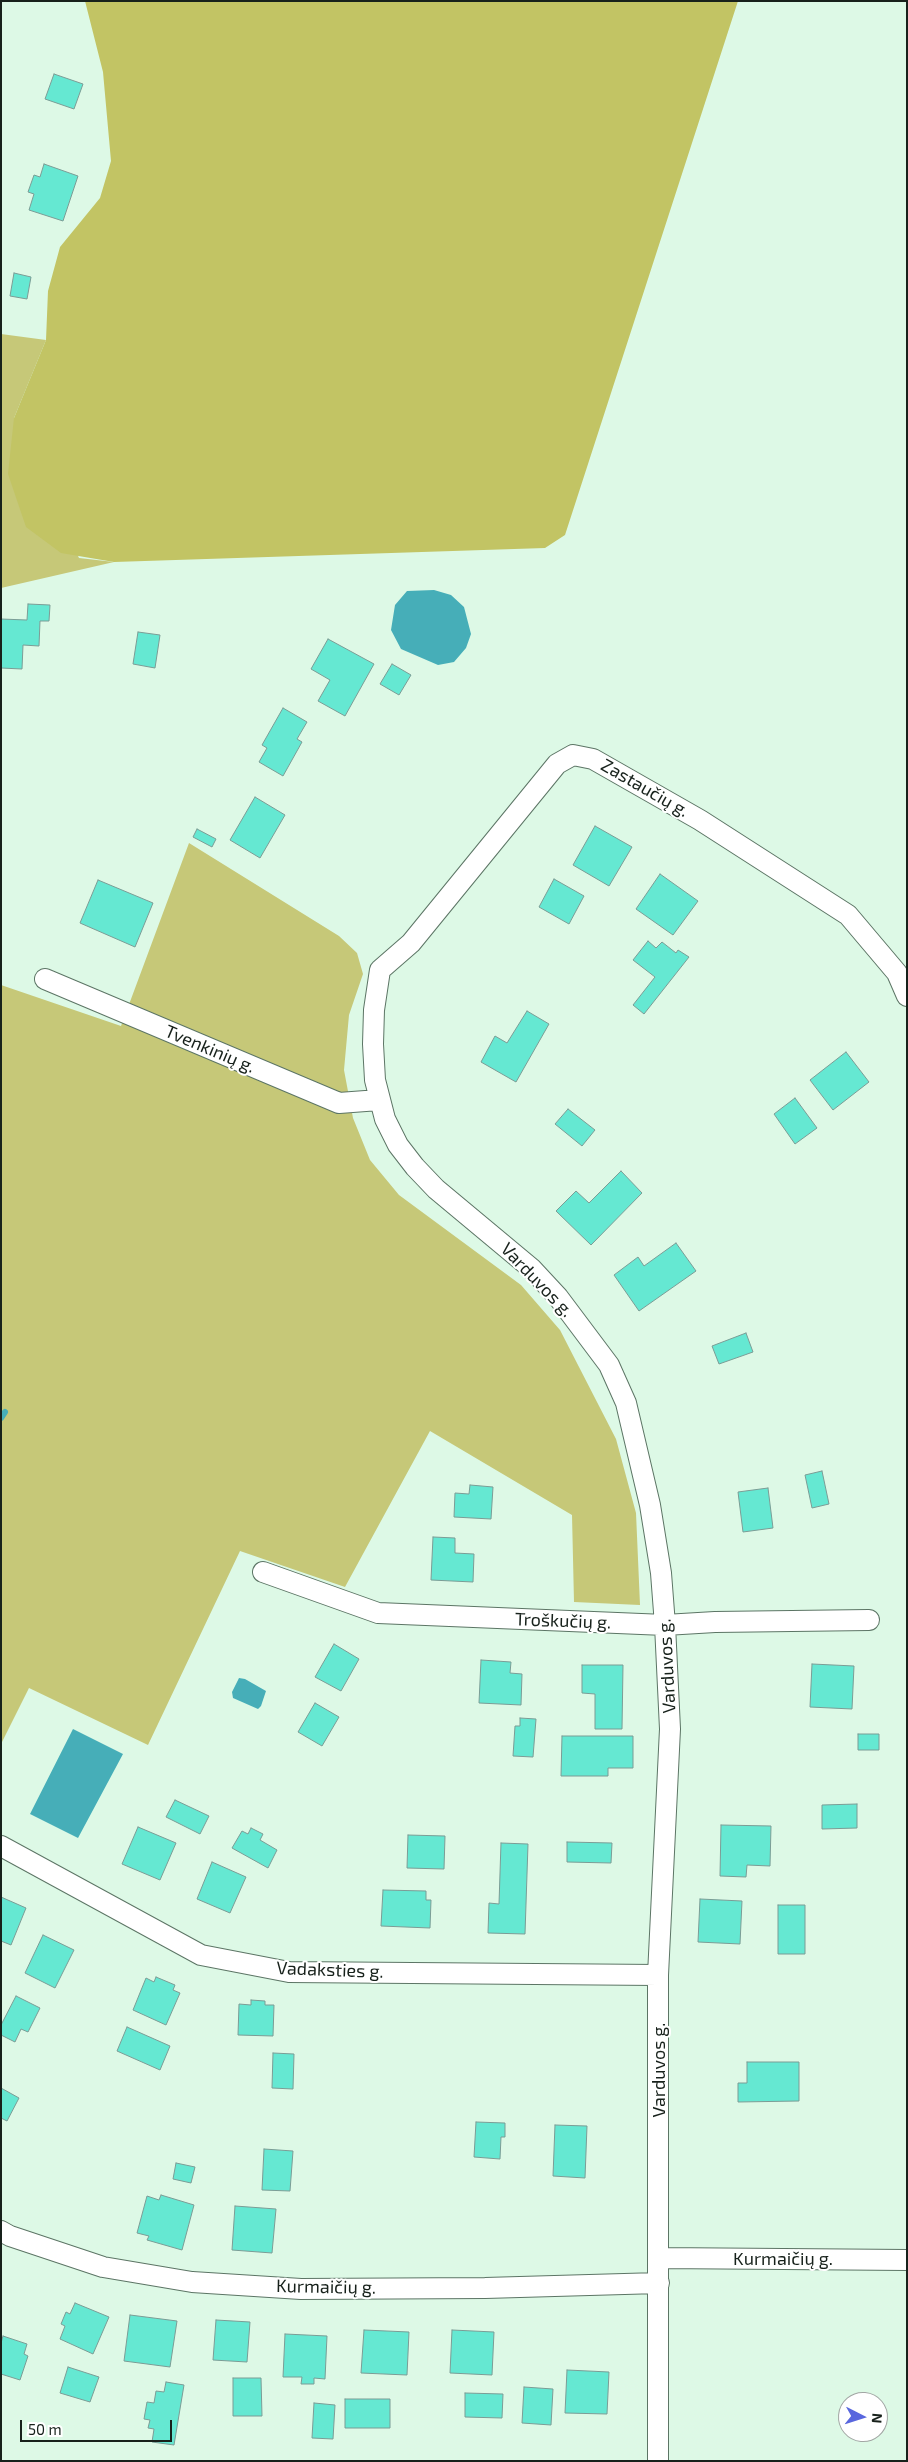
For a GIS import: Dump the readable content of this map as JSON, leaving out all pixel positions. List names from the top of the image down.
{
  "streets": {
    "street": [
      "Zastaučių g.",
      "Tvenkinių g.",
      "Varduvos g.",
      "Troškučių g.",
      "Vadaksties g.",
      "Kurmaičių g."
    ]
  },
  "crossings": [
    ["Zastaučių g.", "Varduvos g."],
    ["Tvenkinių g.", "Varduvos g."],
    ["Varduvos g.", "Troškučių g."],
    ["Varduvos g.", "Vadaksties g."],
    ["Varduvos g.", "Kurmaičių g."]
  ],
  "scale_bar": "50 m",
  "north": "right"
}
